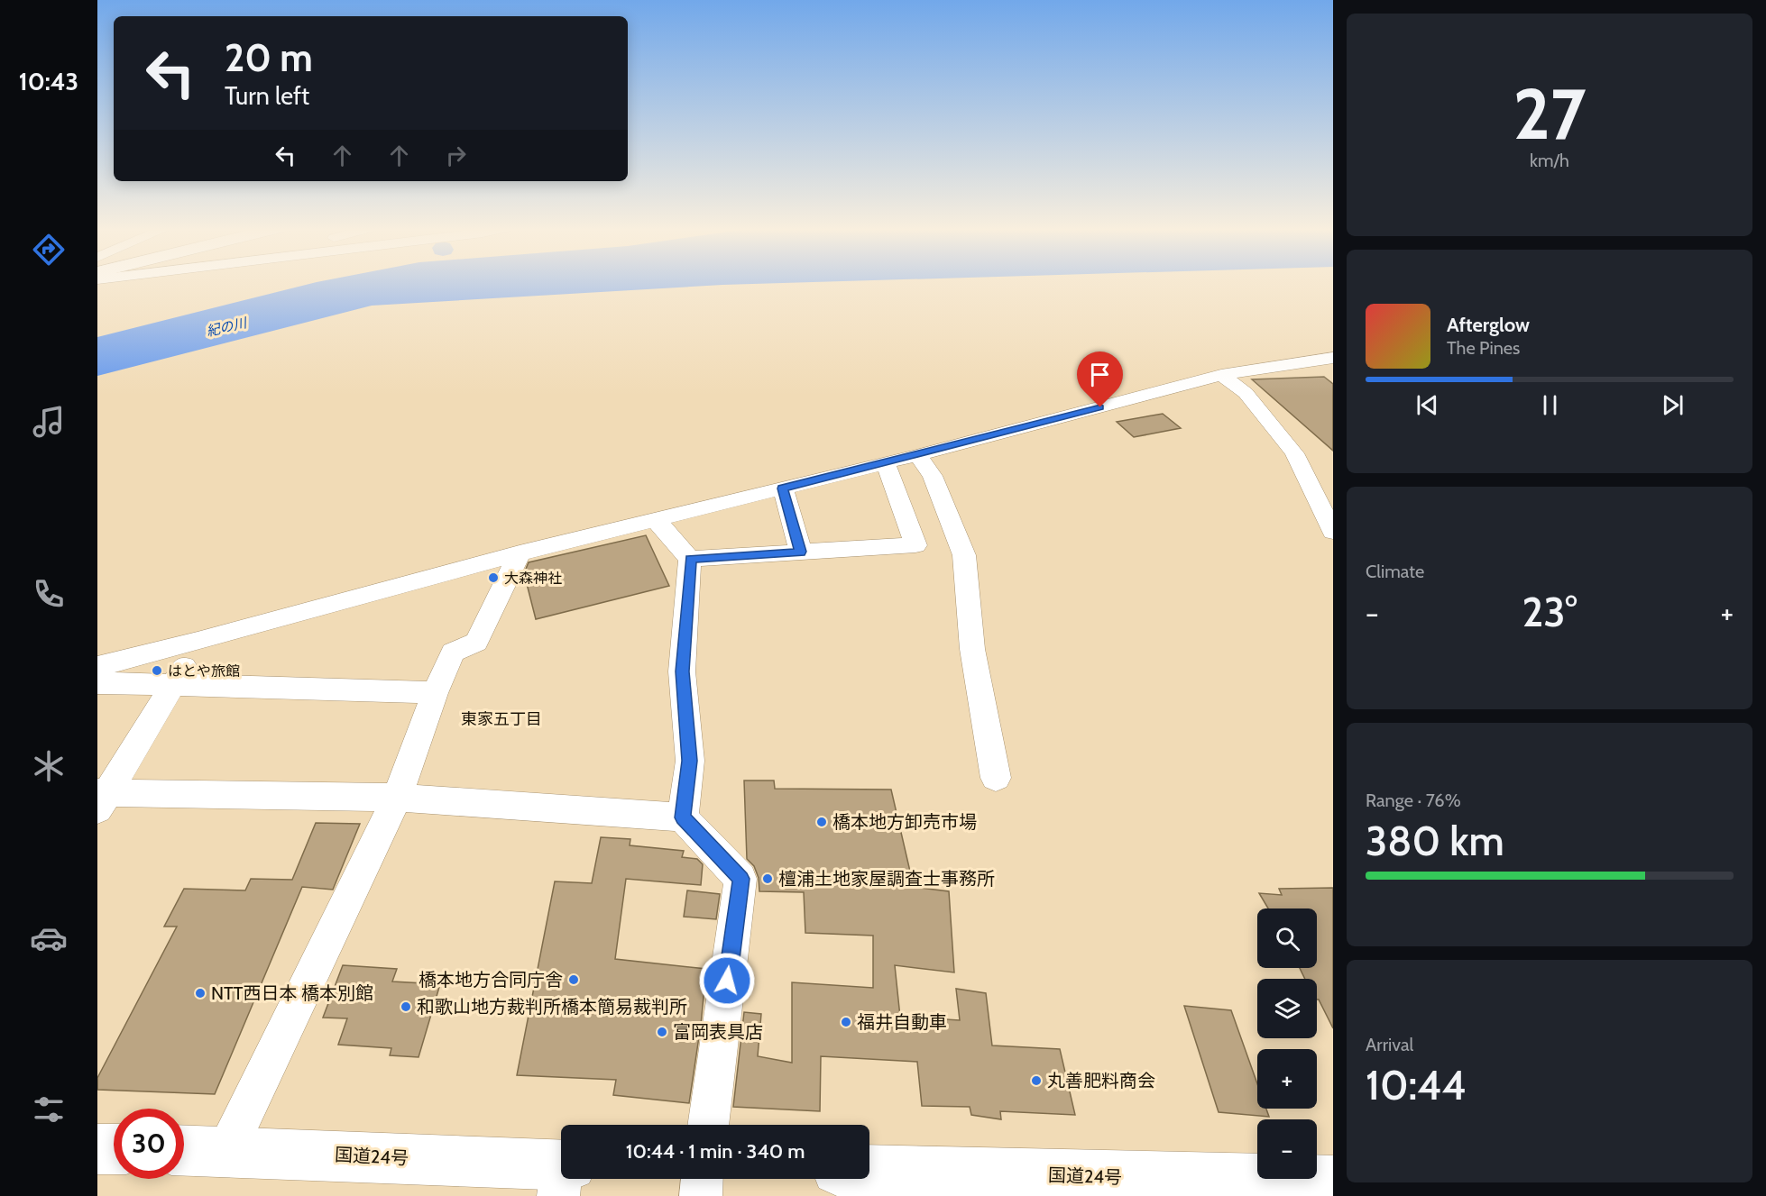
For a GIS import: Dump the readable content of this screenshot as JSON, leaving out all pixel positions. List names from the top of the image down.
{
  "streets": {
    "highway": ["国道24号"]
  },
  "districts": ["東家五丁目"],
  "water": ["紀の川"],
  "places": [
    "大森神社",
    "はとや旅館",
    "橋本地方卸売市場",
    "檀浦土地家屋調査士事務所",
    "橋本地方合同庁舎",
    "NTT西日本 橋本別館",
    "和歌山地方裁判所橋本簡易裁判所",
    "福井自動車",
    "富岡表具店",
    "丸善肥料商会"
  ],
  "page": {
    "tabs": "10:43",
    "tile": [
      ["27", "km/h"],
      "Climate",
      ["Range · 76%", "380 km"],
      ["Arrival", "10:44"]
    ],
    "turn": ["20 m", "Turn left"],
    "song": ["Afterglow", "The Pines"],
    "heat": ["−", "23°", "+"],
    "map_buttons": ["+", "−"],
    "limit": "30",
    "trip": "10:44 · 1 min · 340 m"
  }
}
